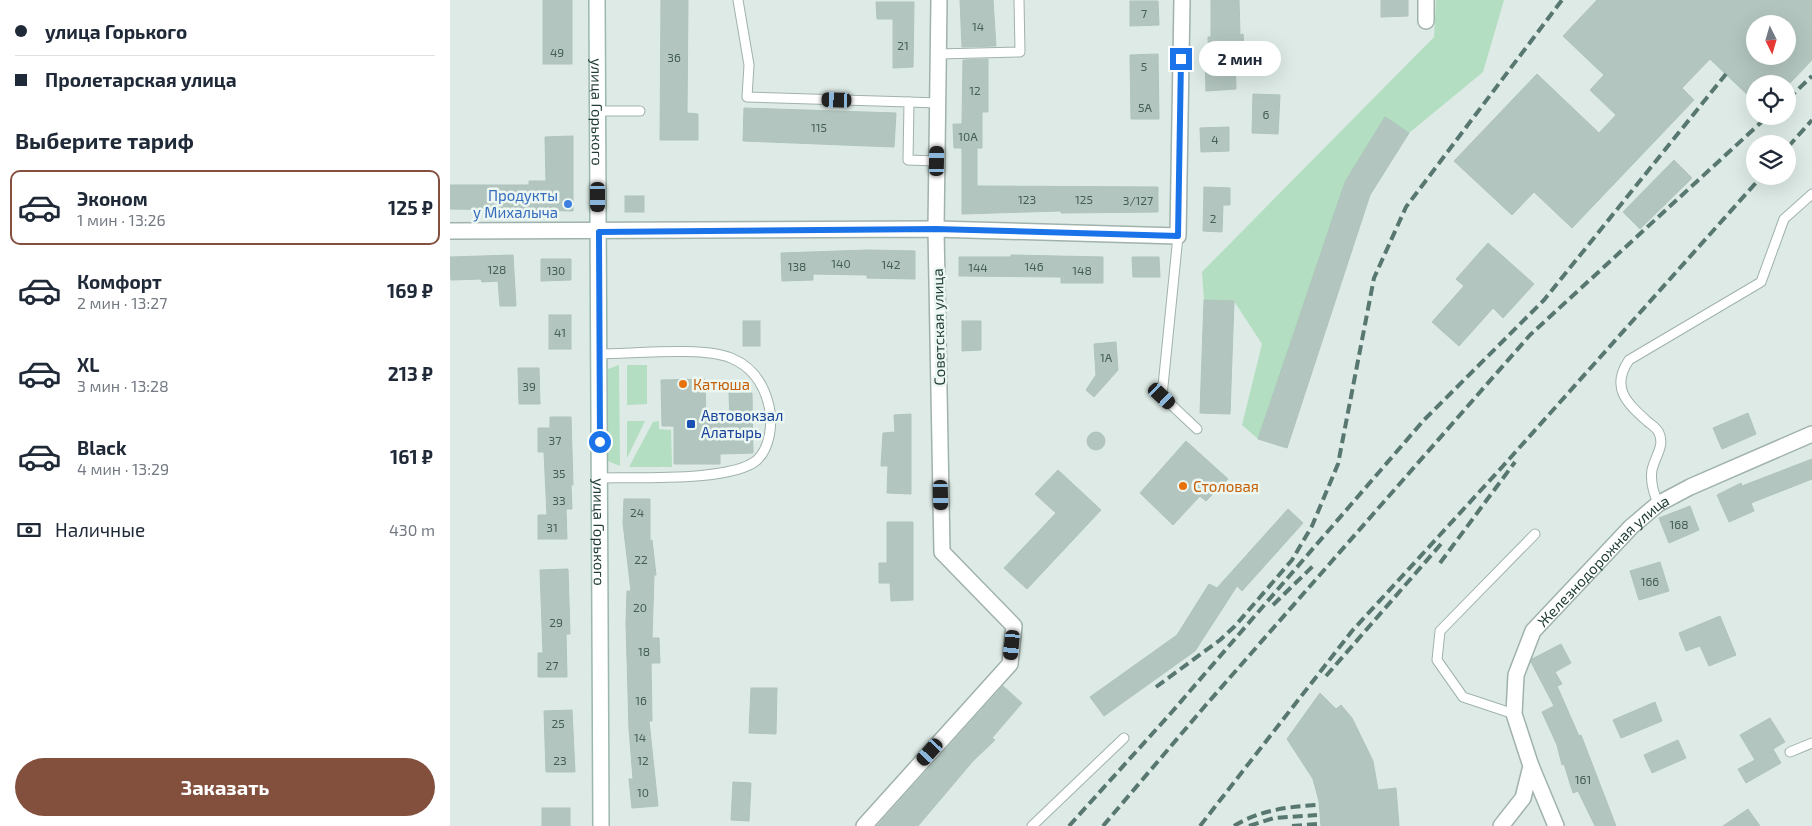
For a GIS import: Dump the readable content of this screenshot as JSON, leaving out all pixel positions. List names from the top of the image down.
{
  "streets": {
    "street": ["улица Горького", "Советская улица", "Железнодорожная улица"]
  },
  "places": {
    "other": ["Продукты у Михалыча", "Катюша", "Столовая"],
    "transit": ["Автовокзал Алатырь"]
  },
  "house_numbers": [
    "7",
    "14",
    "21",
    "49",
    "36",
    "5",
    "12",
    "5А",
    "6",
    "115",
    "10А",
    "4",
    "123",
    "125",
    "3/127",
    "2",
    "140",
    "142",
    "138",
    "146",
    "144",
    "128",
    "130",
    "148",
    "41",
    "1А",
    "39",
    "37",
    "35",
    "33",
    "24",
    "168",
    "31",
    "22",
    "166",
    "20",
    "29",
    "18",
    "27",
    "16",
    "25",
    "14",
    "23",
    "12",
    "161",
    "10"
  ],
  "north": "bottom",
  "page": {
    "banner": ["улица Горького", "Пролетарская улица"],
    "bubble": "2 мин",
    "heading": "Выберите тариф",
    "list": [
      {
        "name": "Эконом",
        "note": "1 мин · 13:26",
        "value": "125 ₽"
      },
      {
        "name": "Комфорт",
        "note": "2 мин · 13:27",
        "value": "169 ₽"
      },
      {
        "name": "XL",
        "note": "3 мин · 13:28",
        "value": "213 ₽"
      },
      {
        "name": "Black",
        "note": "4 мин · 13:29",
        "value": "161 ₽"
      }
    ],
    "pay": ["Наличные", "430 m"],
    "buttons": "Заказать"
  }
}
